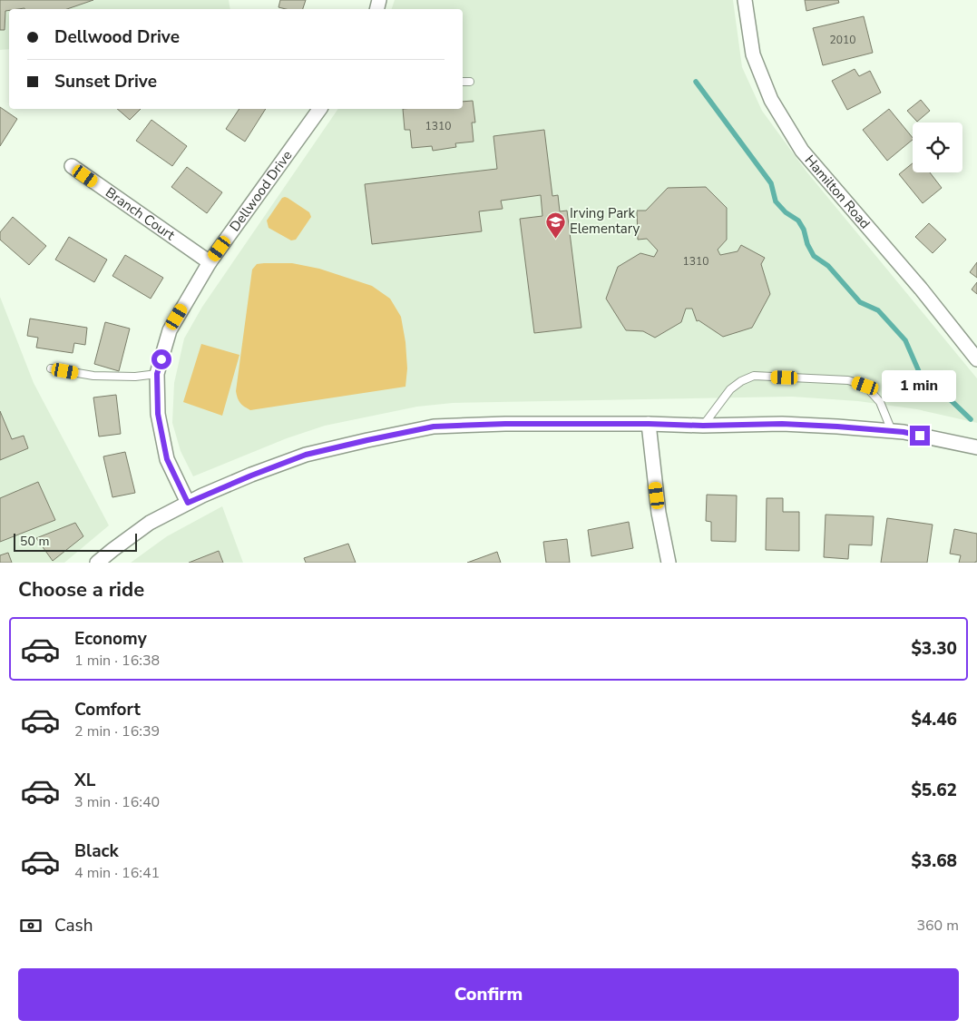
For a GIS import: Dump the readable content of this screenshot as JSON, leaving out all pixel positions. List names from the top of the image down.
{
  "streets": {
    "street": ["Dellwood Drive", "Hamilton Road", "Branch Court"]
  },
  "crossings": [
    ["Dellwood Drive", "Branch Court"]
  ],
  "places": {
    "school or university": ["Irving Park Elementary"]
  },
  "house_numbers": ["2010", "1310", "1310"],
  "scale_bar": "50 m",
  "page": {
    "banner": ["Dellwood Drive", "Sunset Drive"],
    "bubble": "1 min",
    "scale": "50 m",
    "heading": "Choose a ride",
    "list": [
      {
        "name": "Economy",
        "note": "1 min · 16:38",
        "value": "$3.30"
      },
      {
        "name": "Comfort",
        "note": "2 min · 16:39",
        "value": "$4.46"
      },
      {
        "name": "XL",
        "note": "3 min · 16:40",
        "value": "$5.62"
      },
      {
        "name": "Black",
        "note": "4 min · 16:41",
        "value": "$3.68"
      }
    ],
    "pay": ["Cash", "360 m"],
    "buttons": "Confirm"
  }
}
